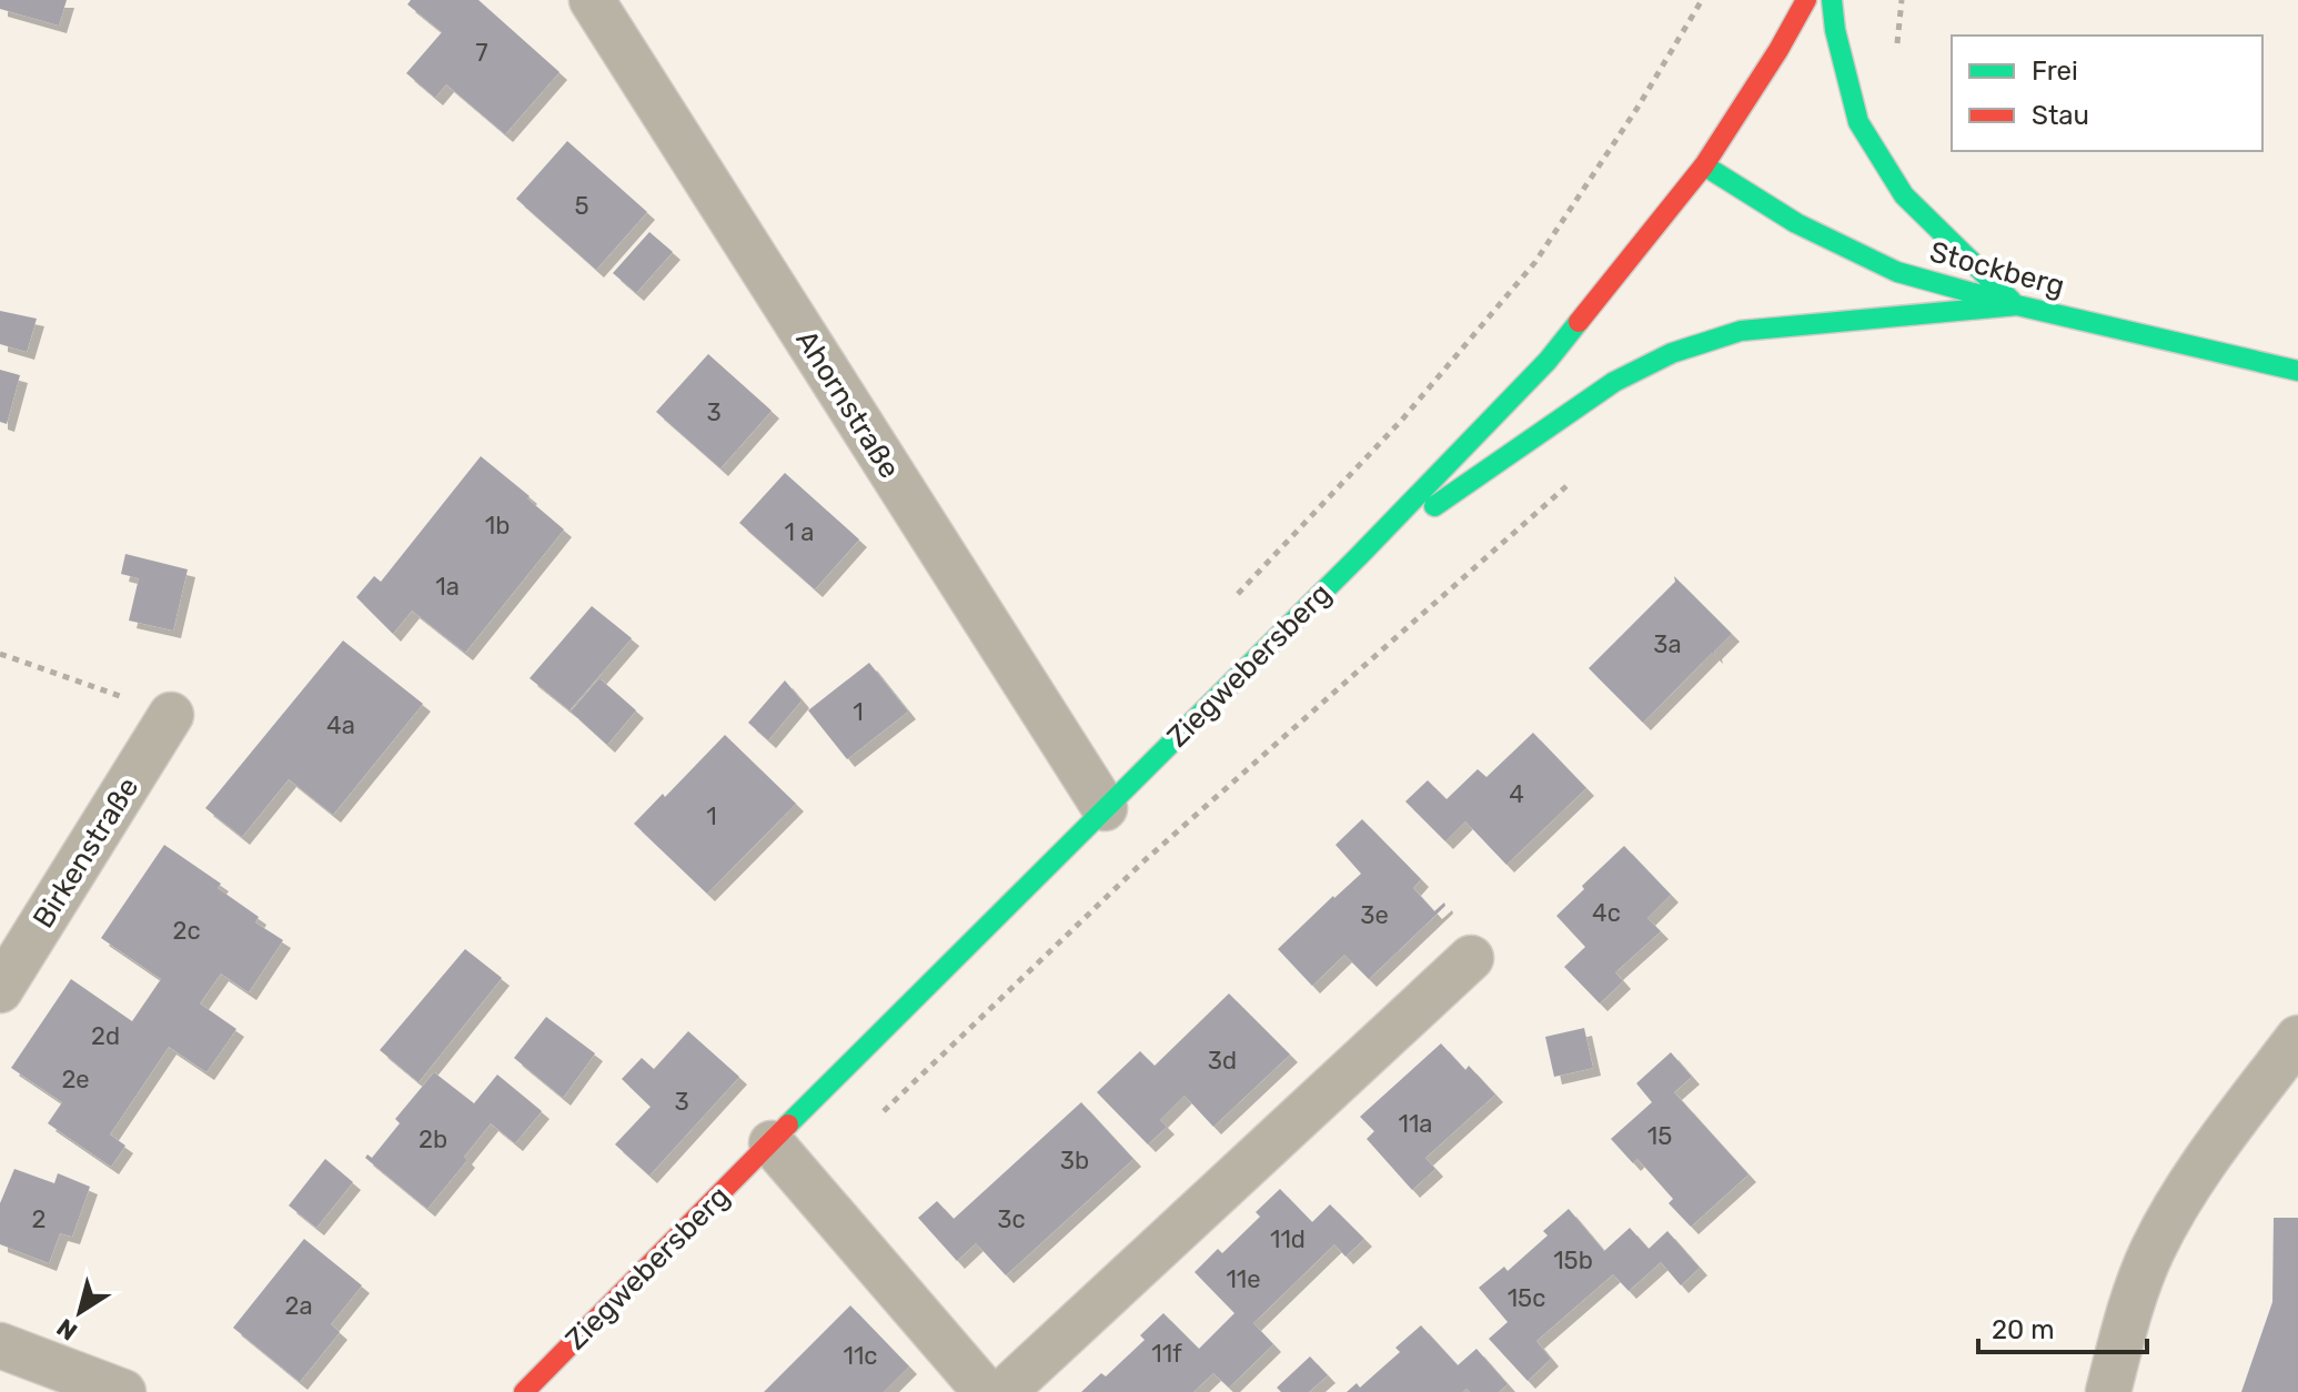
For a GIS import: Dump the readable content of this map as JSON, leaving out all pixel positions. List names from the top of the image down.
{
  "streets": {
    "main road": ["Stockberg", "Ziegwebersberg"],
    "street": ["Ahornstraße", "Birkenstraße"]
  },
  "crossings": [
    ["Stockberg", "Ziegwebersberg"],
    ["Ahornstraße", "Ziegwebersberg"]
  ],
  "house_numbers": [
    "7",
    "5",
    "3",
    "1b",
    "1 a",
    "1a",
    "3a",
    "1",
    "4a",
    "4",
    "1",
    "4c",
    "3e",
    "2c",
    "2d",
    "3d",
    "2e",
    "3",
    "11a",
    "15",
    "2b",
    "3b",
    "2",
    "3c",
    "11d",
    "15b",
    "11e",
    "15c",
    "2a",
    "11f",
    "11c"
  ],
  "legend": ["Frei", "Stau"],
  "scale_bar": "20 m",
  "north": "bottom left"
}
